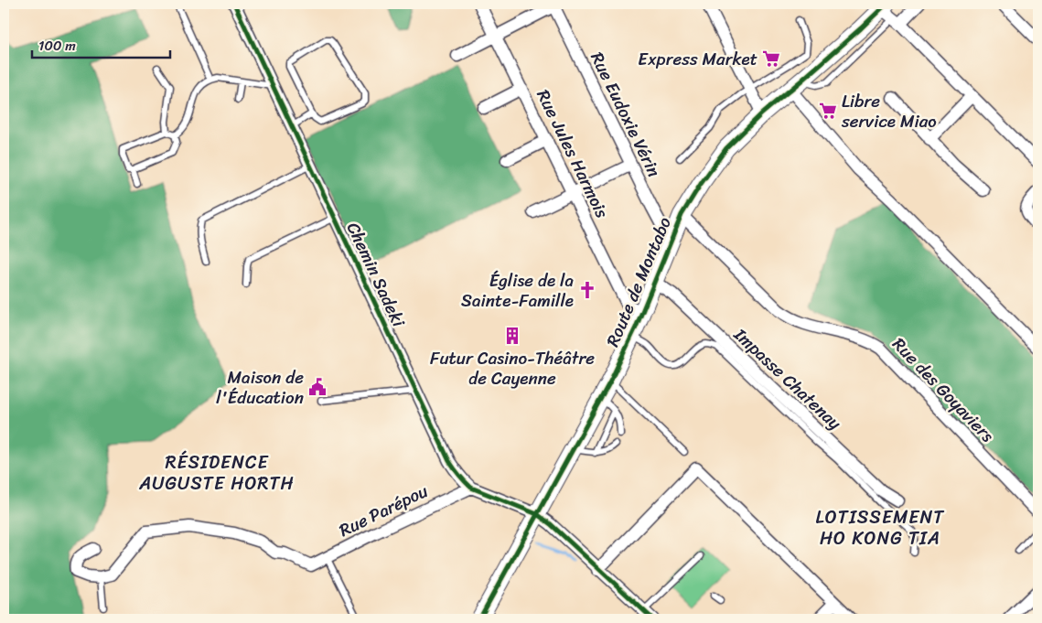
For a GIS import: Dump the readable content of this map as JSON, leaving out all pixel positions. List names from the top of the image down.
{
  "streets": {
    "main road": ["Route de Montabo"],
    "street": [
      "Rue Eudoxie Vérin",
      "Rue Jules Harmois",
      "Chemin Sadeki",
      "Impasse Chatenay",
      "Rue des Goyaviers",
      "Rue Parépou"
    ]
  },
  "crossings": [
    ["Rue Eudoxie Vérin", "Route de Montabo"],
    ["Rue Jules Harmois", "Route de Montabo"],
    ["Chemin Sadeki", "Route de Montabo"],
    ["Chemin Sadeki", "Rue Parépou"],
    ["Route de Montabo", "Impasse Chatenay"],
    ["Route de Montabo", "Rue des Goyaviers"]
  ],
  "districts": ["RÉSIDENCE AUGUSTE HORTH", "LOTISSEMENT HO KONG TIA"],
  "places": {
    "supermarket": ["Express Market", "Libre service Miao"],
    "church": ["Église de la Sainte-Famille"],
    "building": ["Futur Casino-Théâtre de Cayenne"],
    "public building": ["Maison de l'Éducation"]
  },
  "scale_bar": "100 m"
}
